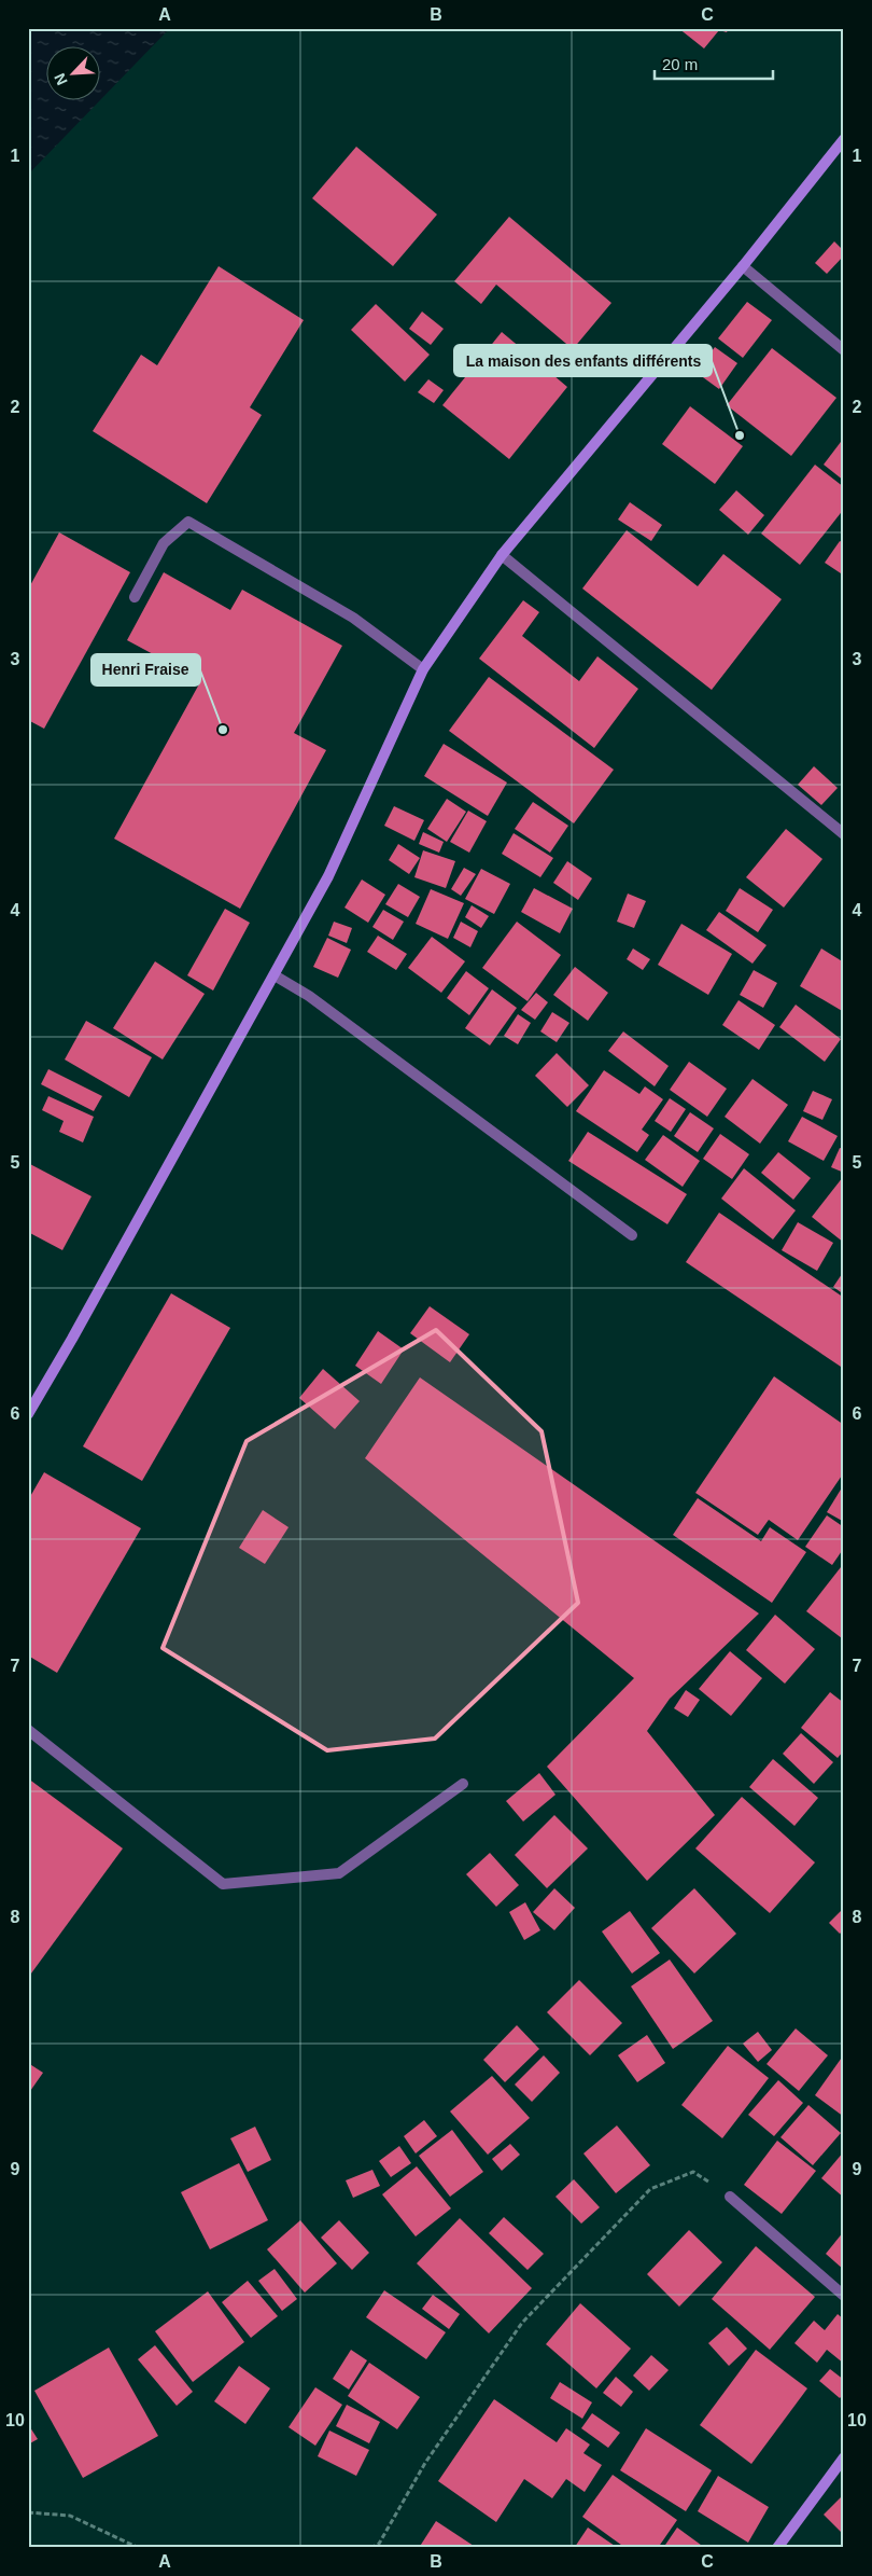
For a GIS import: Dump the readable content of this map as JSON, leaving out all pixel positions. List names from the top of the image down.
{
  "places": ["La maison des enfants différents", "Henri Fraise"],
  "scale_bar": "20 m",
  "north": "bottom left",
  "grid": {
    "columns": ["A", "B", "C"],
    "rows": [
      "1",
      "2",
      "3",
      "4",
      "5",
      "6",
      "7",
      "8",
      "9",
      "10"
    ]
  }
}
